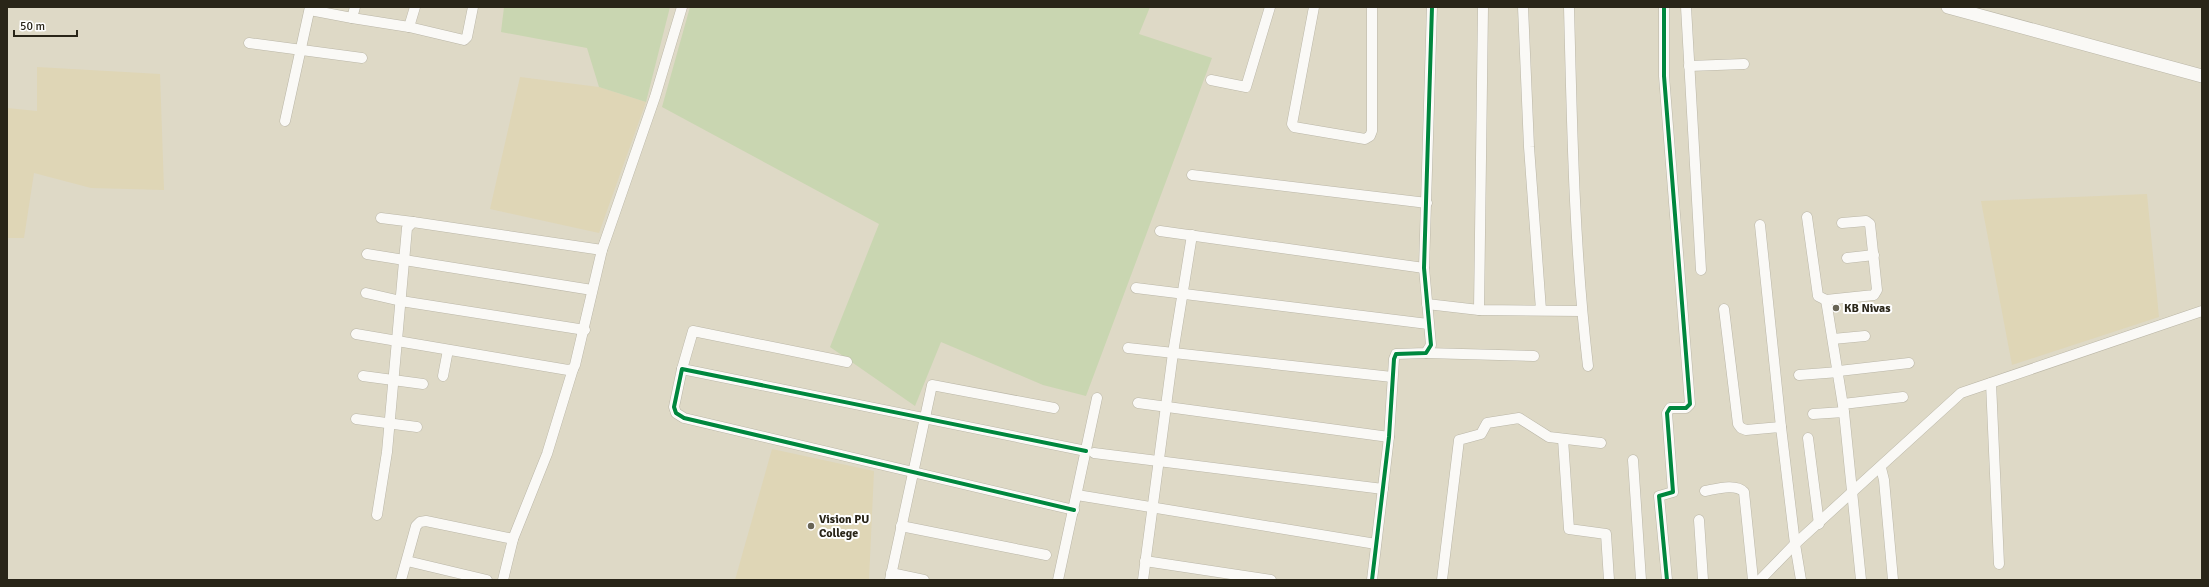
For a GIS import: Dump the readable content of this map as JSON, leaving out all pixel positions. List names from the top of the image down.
{
  "places": ["KB Nivas", "Vision PU College"],
  "scale_bar": "50 m"
}
